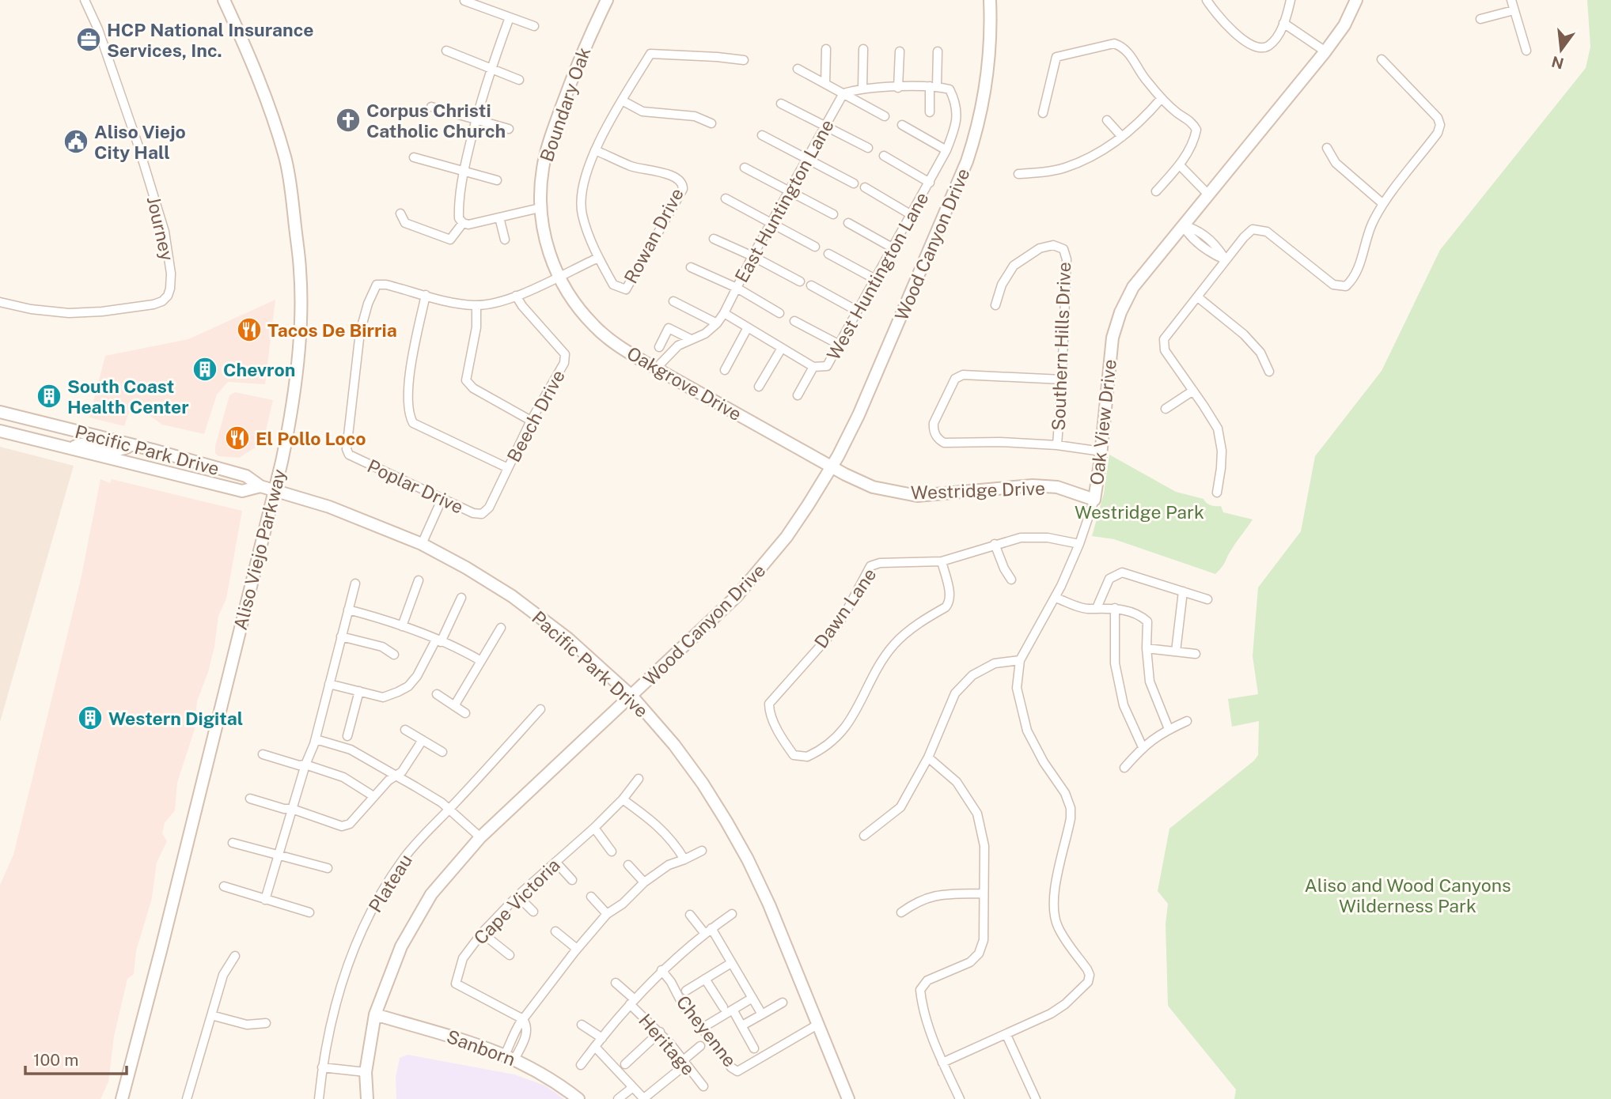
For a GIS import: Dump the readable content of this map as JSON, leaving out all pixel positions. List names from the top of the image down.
{
  "streets": {
    "main road": [
      "Boundary Oak",
      "Wood Canyon Drive",
      "Oakgrove Drive",
      "Oak View Drive",
      "Pacific Park Drive",
      "Westridge Drive",
      "Aliso Viejo Parkway",
      "Sanborn"
    ],
    "street": [
      "East Huntington Lane",
      "Journey",
      "Rowan Drive",
      "West Huntington Lane",
      "Southern Hills Drive",
      "Beech Drive",
      "Poplar Drive",
      "Dawn Lane",
      "Plateau",
      "Cape Victoria",
      "Cheyenne",
      "Heritage"
    ]
  },
  "crossings": [
    ["Boundary Oak", "Oakgrove Drive"],
    ["East Huntington Lane", "West Huntington Lane"],
    ["East Huntington Lane", "Oakgrove Drive"],
    ["Wood Canyon Drive", "Oakgrove Drive"],
    ["Wood Canyon Drive", "Pacific Park Drive"],
    ["Wood Canyon Drive", "Westridge Drive"],
    ["Wood Canyon Drive", "Sanborn"],
    ["Oakgrove Drive", "Westridge Drive"],
    ["Beech Drive", "Poplar Drive"],
    ["Oak View Drive", "Westridge Drive"],
    ["Oak View Drive", "Dawn Lane"],
    ["Pacific Park Drive", "Aliso Viejo Parkway"],
    ["Pacific Park Drive", "Cheyenne"]
  ],
  "parks": ["Westridge Park", "Aliso and Wood Canyons Wilderness Park"],
  "places": {
    "office": ["HCP National Insurance Services, Inc."],
    "church": ["Corpus Christi Catholic Church"],
    "public building": ["Aliso Viejo City Hall"],
    "restaurant": ["Tacos De Birria", "El Pollo Loco"],
    "building": ["Chevron", "South Coast Health Center", "Western Digital"]
  },
  "scale_bar": "100 m",
  "north": "bottom"
}
